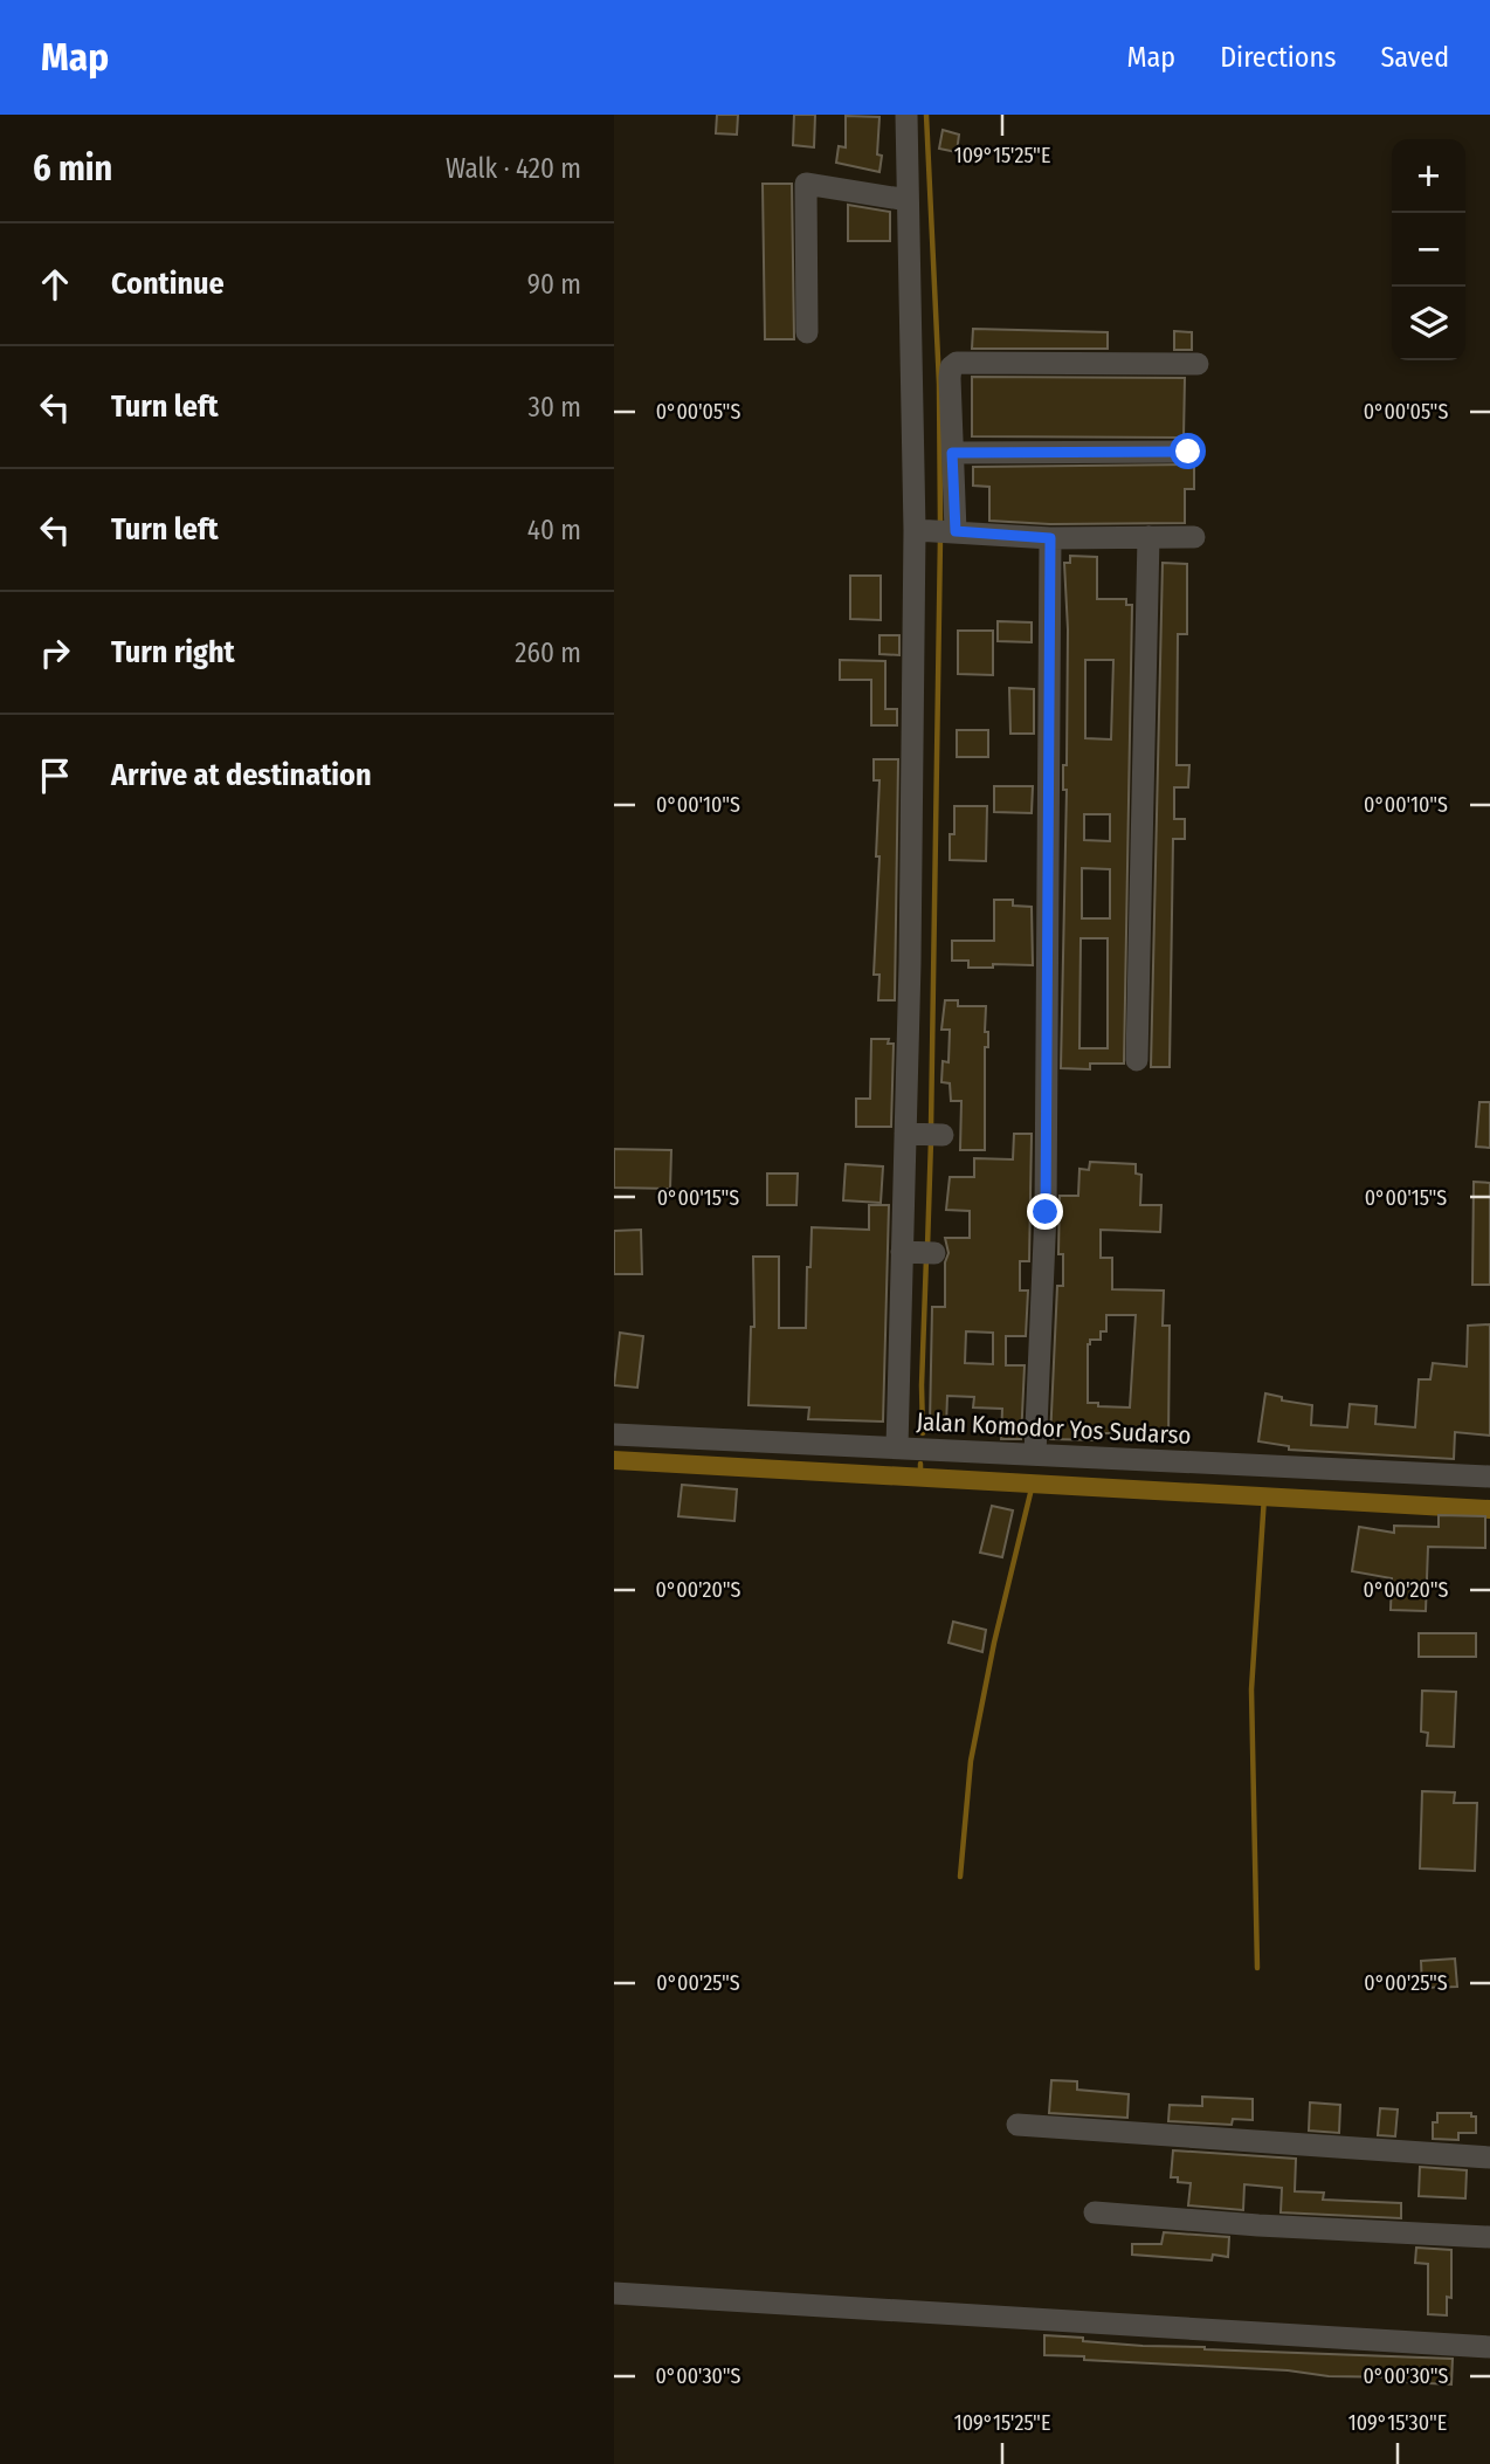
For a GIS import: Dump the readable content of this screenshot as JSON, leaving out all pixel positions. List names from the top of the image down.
{
  "streets": {
    "street": ["Jalan Komodor Yos Sudarso"]
  },
  "page": {
    "header": "Map",
    "nav": ["Map", "Directions", "Saved"],
    "heading": ["6 min", "Walk · 420 m"],
    "map_buttons": ["+", "−"],
    "list": [
      ["Continue", "90 m"],
      ["Turn left", "30 m"],
      ["Turn left", "40 m"],
      ["Turn right", "260 m"],
      "Arrive at destination"
    ]
  },
  "coordinates": [
    "109°15'25\"E",
    "0°00'05\"S",
    "0°00'10\"S",
    "0°00'15\"S",
    "0°00'20\"S",
    "0°00'25\"S",
    "0°00'30\"S",
    "109°15'30\"E"
  ]
}
